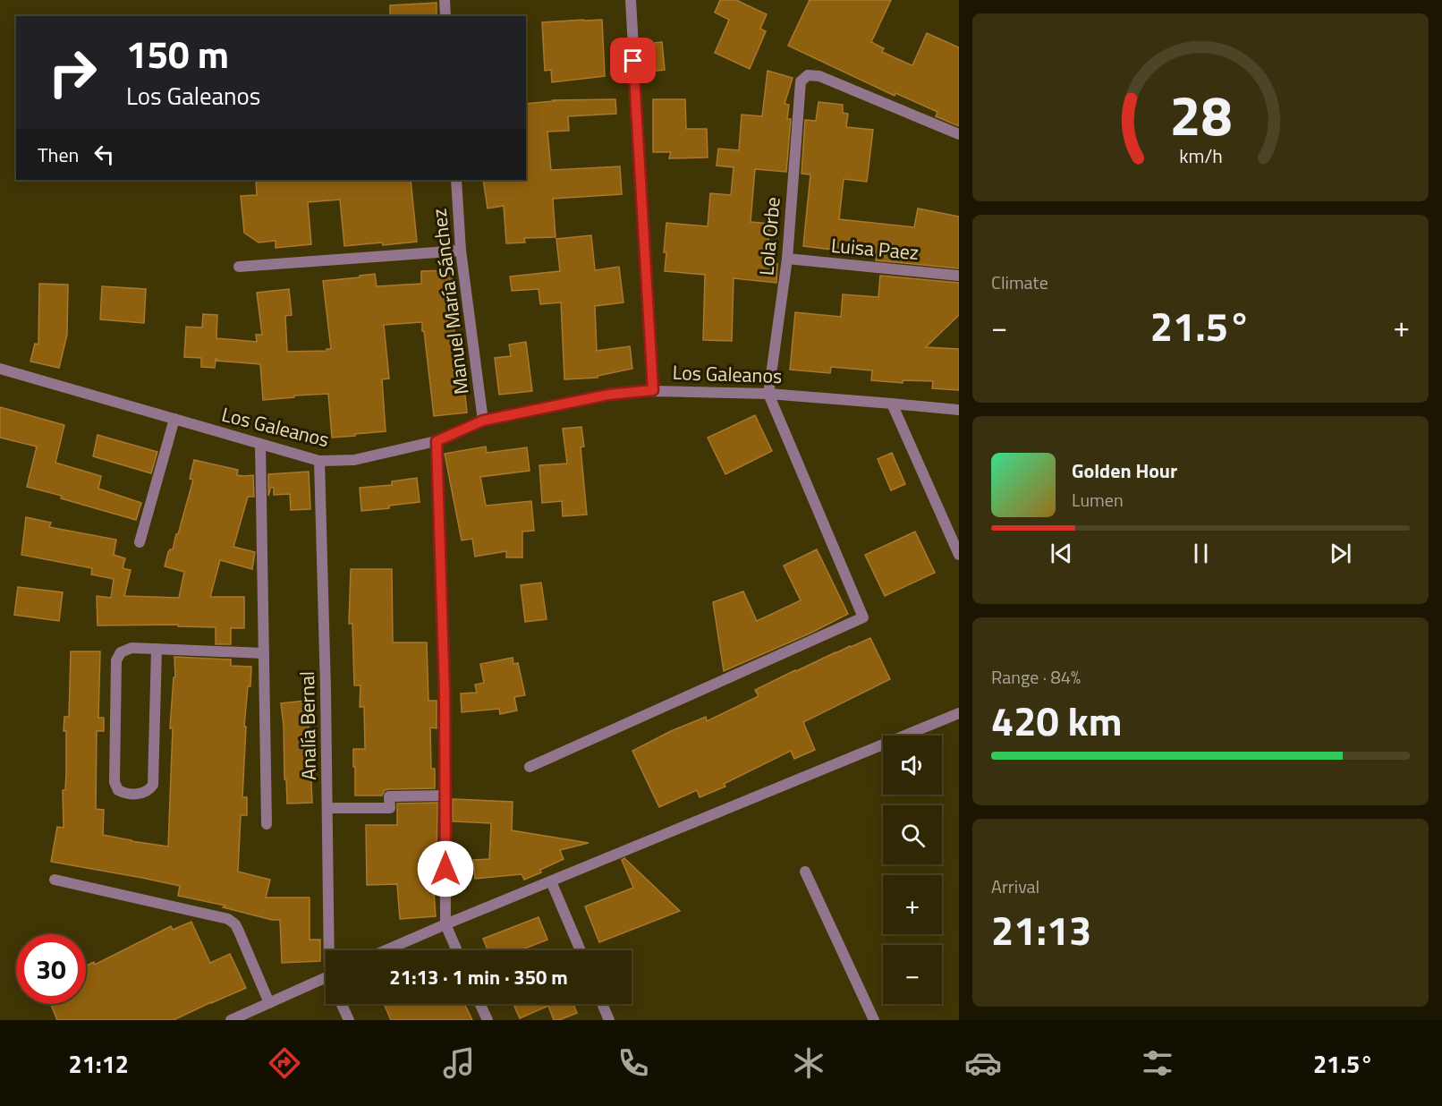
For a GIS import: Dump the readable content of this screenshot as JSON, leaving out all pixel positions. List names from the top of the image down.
{
  "streets": {
    "street": [
      "Lola Orbe",
      "Luisa Paez",
      "Manuel María Sánchez",
      "Los Galeanos",
      "Analía Bernal"
    ]
  },
  "crossings": [
    ["Lola Orbe", "Luisa Paez"],
    ["Lola Orbe", "Los Galeanos"],
    ["Manuel María Sánchez", "Los Galeanos"],
    ["Los Galeanos", "Analía Bernal"]
  ],
  "page": {
    "turn": ["150 m", "Los Galeanos"],
    "then": "Then",
    "tile": [
      "Climate",
      ["Range · 84%", "420 km"],
      ["Arrival", "21:13"]
    ],
    "heat": ["−", "21.5°", "+"],
    "song": ["Golden Hour", "Lumen"],
    "map_buttons": ["+", "−"],
    "limit": "30",
    "trip": "21:13 · 1 min · 350 m",
    "tabs": ["21:12", "21.5°"],
    "gauge": ["28", "km/h"]
  }
}
